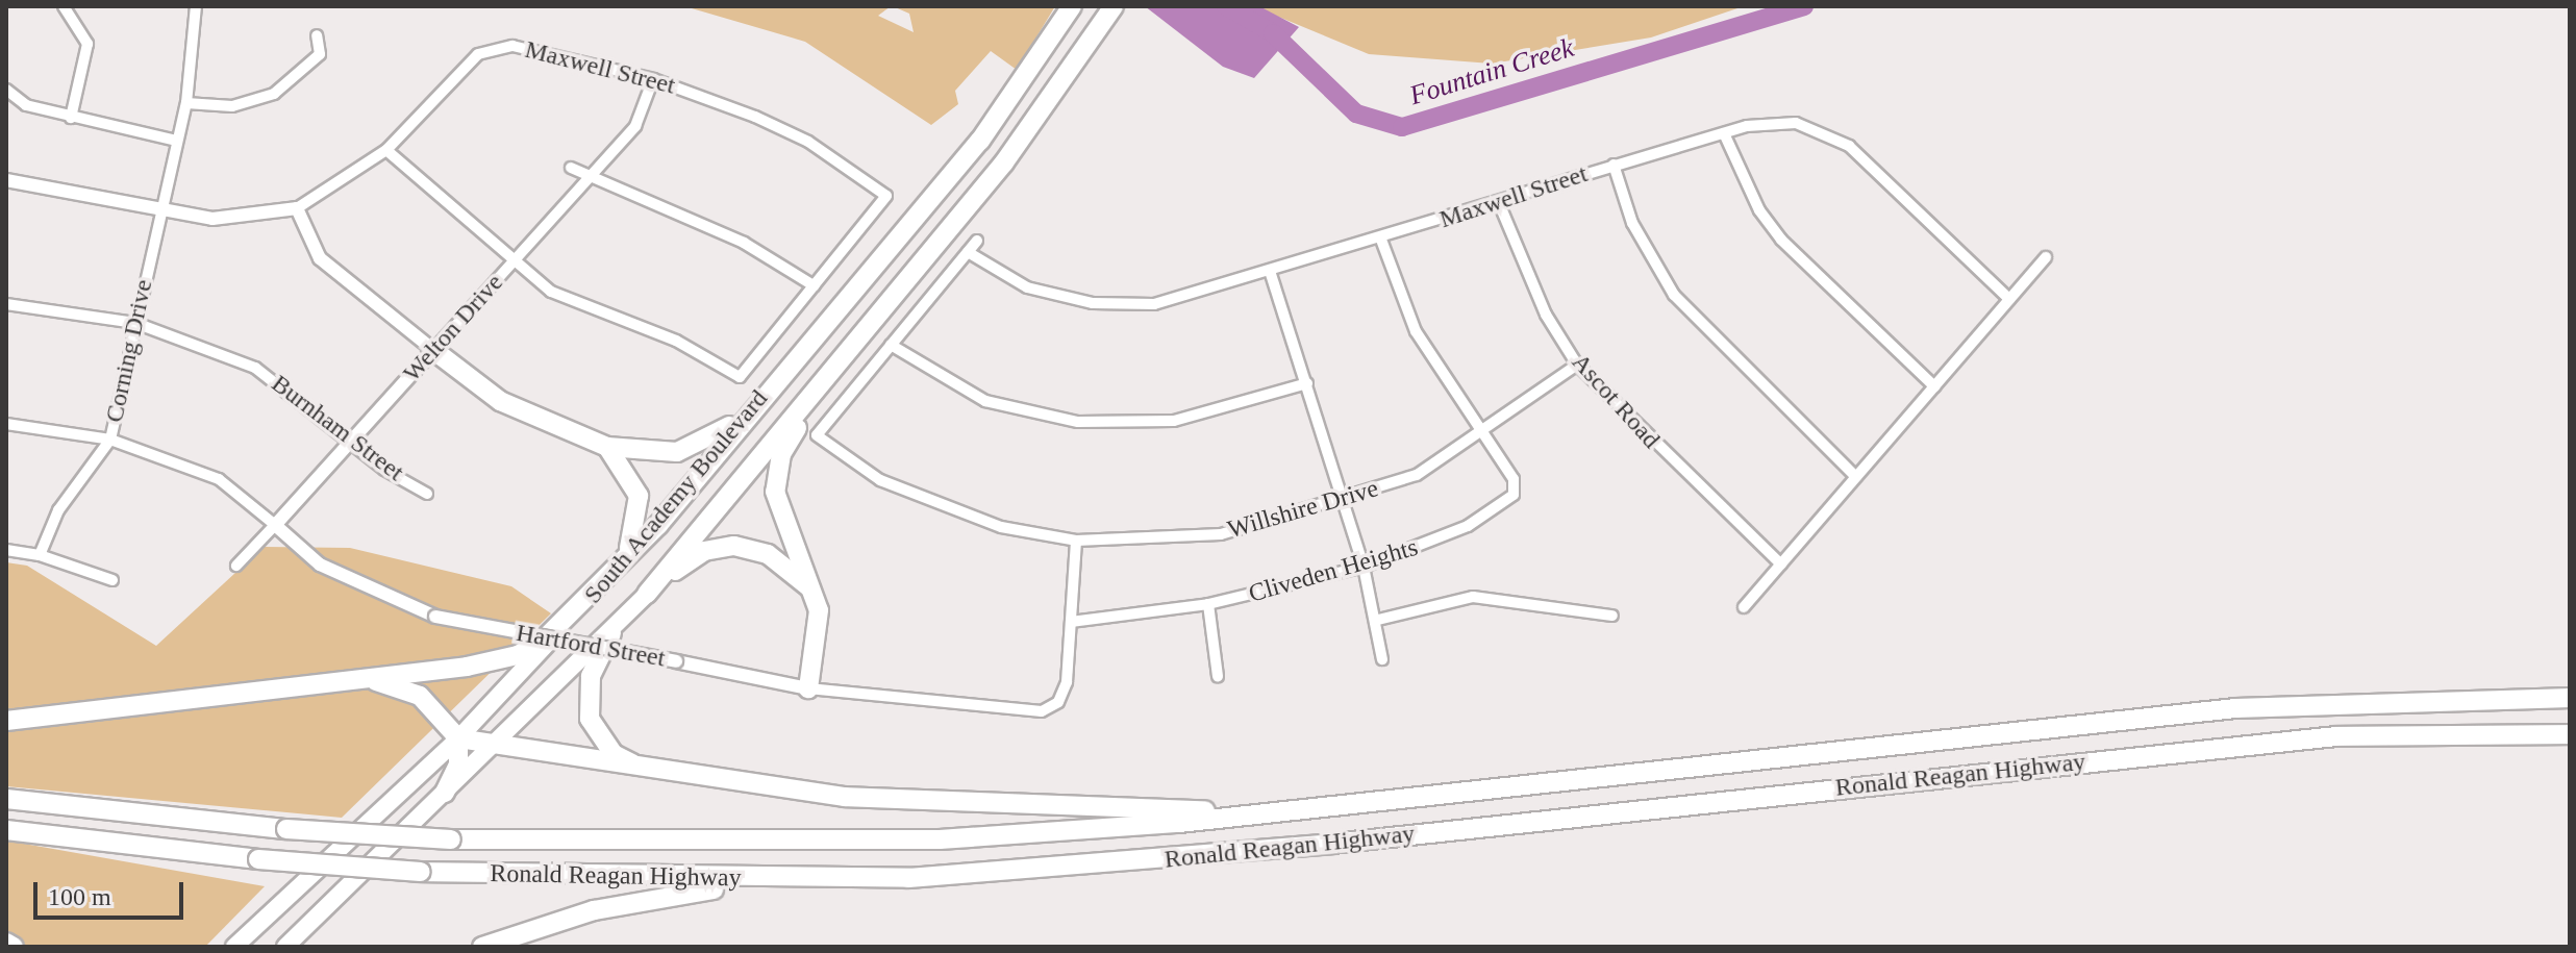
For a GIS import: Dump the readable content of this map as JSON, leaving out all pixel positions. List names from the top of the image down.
{
  "streets": {
    "highway": ["South Academy Boulevard", "Ronald Reagan Highway"],
    "street": [
      "Maxwell Street",
      "Welton Drive",
      "Corning Drive",
      "Ascot Road",
      "Burnham Street",
      "Willshire Drive",
      "Cliveden Heights",
      "Hartford Street"
    ]
  },
  "crossings": [
    ["Maxwell Street", "Welton Drive"],
    ["Maxwell Street", "Corning Drive"],
    ["Maxwell Street", "Ascot Road"],
    ["Welton Drive", "Burnham Street"],
    ["Welton Drive", "Hartford Street"],
    ["Corning Drive", "Burnham Street"],
    ["Corning Drive", "Hartford Street"],
    ["Ascot Road", "Willshire Drive"],
    ["Willshire Drive", "Cliveden Heights"],
    ["Willshire Drive", "Hartford Street"],
    ["Cliveden Heights", "Hartford Street"]
  ],
  "water": ["Fountain Creek"],
  "scale_bar": "100 m"
}
